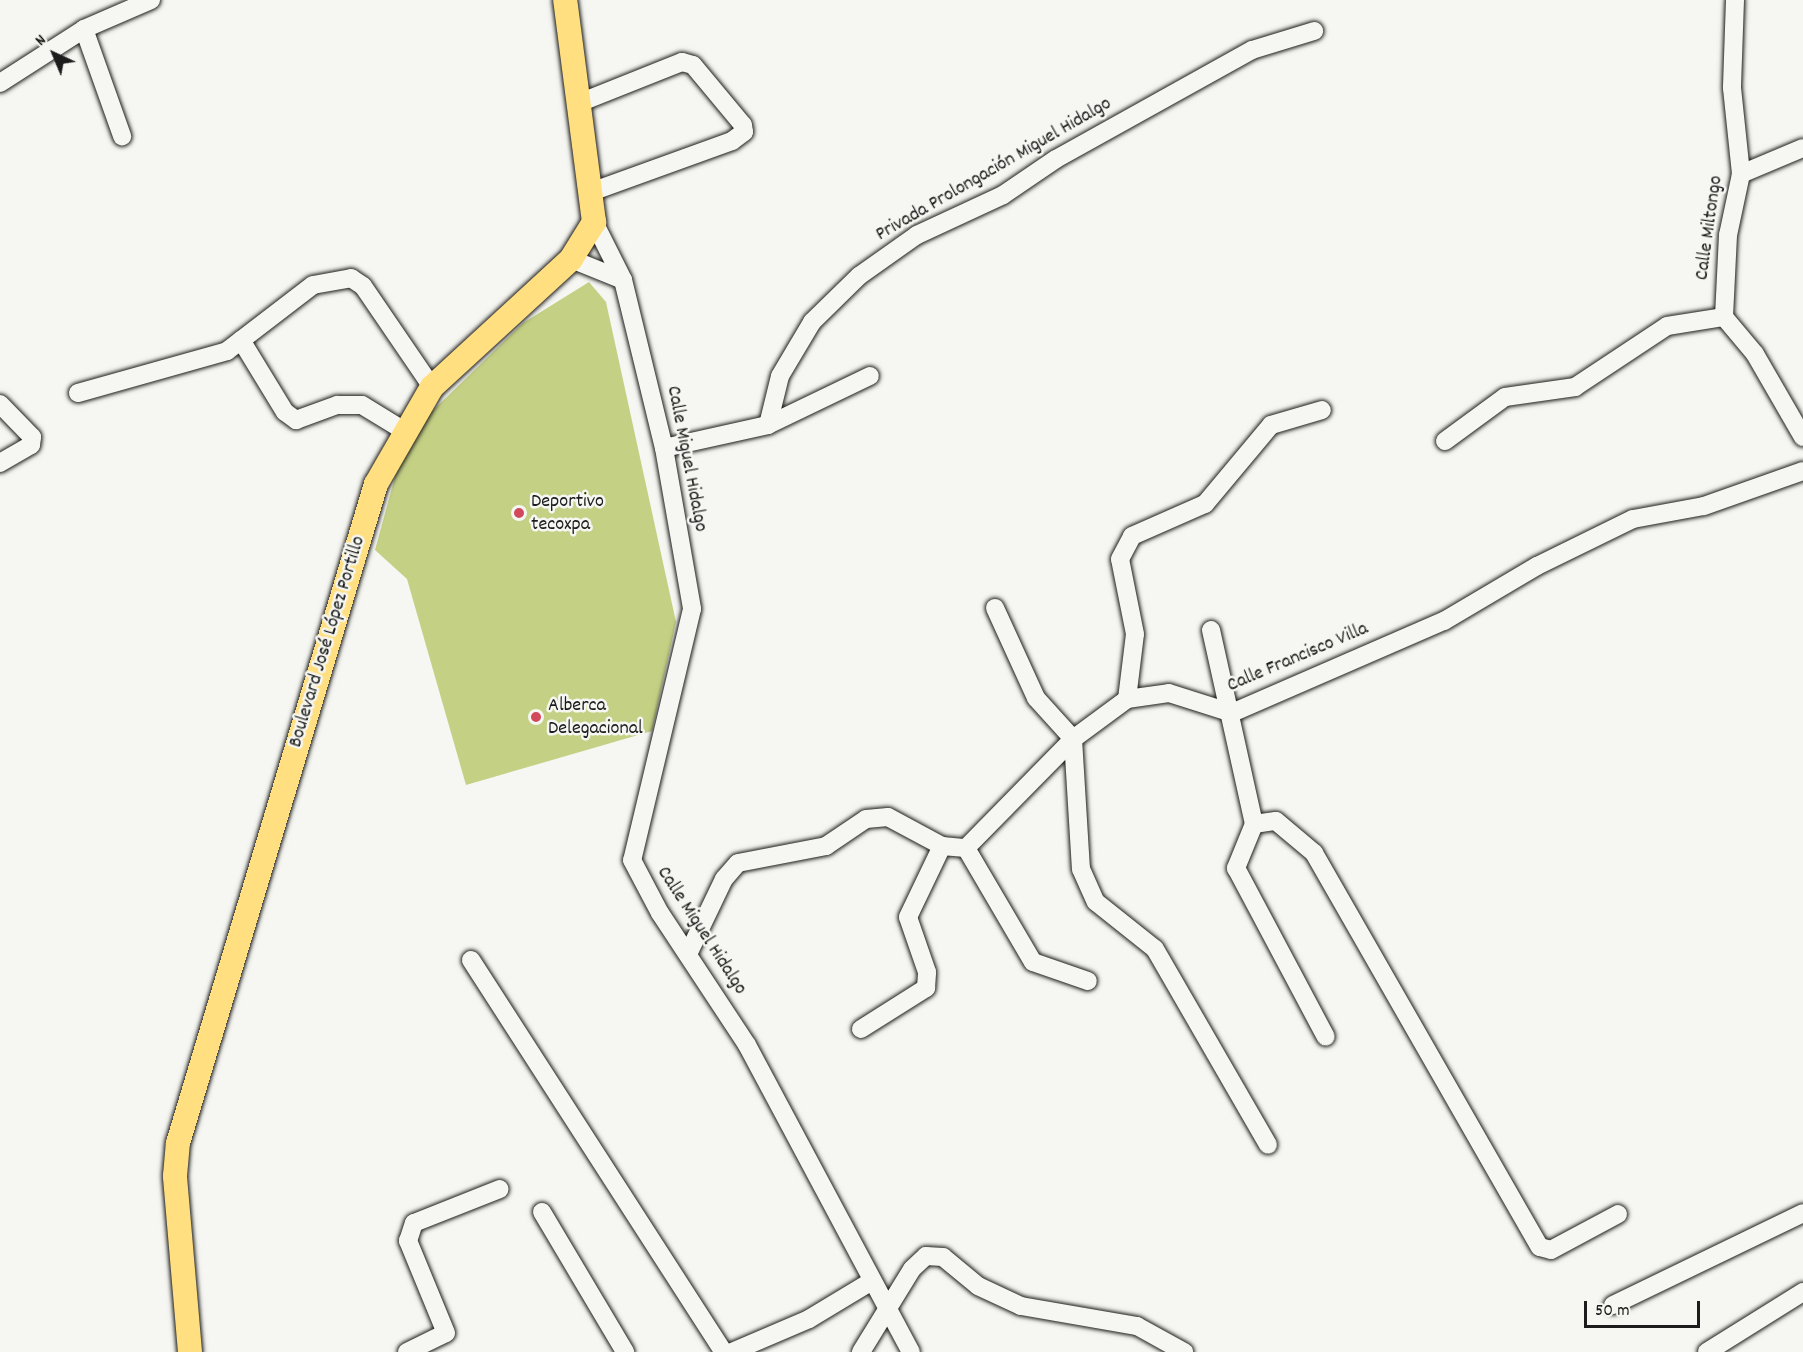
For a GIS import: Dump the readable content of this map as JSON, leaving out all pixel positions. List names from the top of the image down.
{
  "streets": {
    "main road": ["Boulevard José López Portillo"],
    "street": [
      "Privada Prolongación Miguel Hidalgo",
      "Calle Miltongo",
      "Calle Miguel Hidalgo",
      "Calle Francisco Villa"
    ]
  },
  "crossings": [
    ["Calle Miguel Hidalgo", "Boulevard José López Portillo"]
  ],
  "places": ["Deportivo tecoxpa", "Alberca Delegacional"],
  "scale_bar": "50 m",
  "north": "top left"
}
